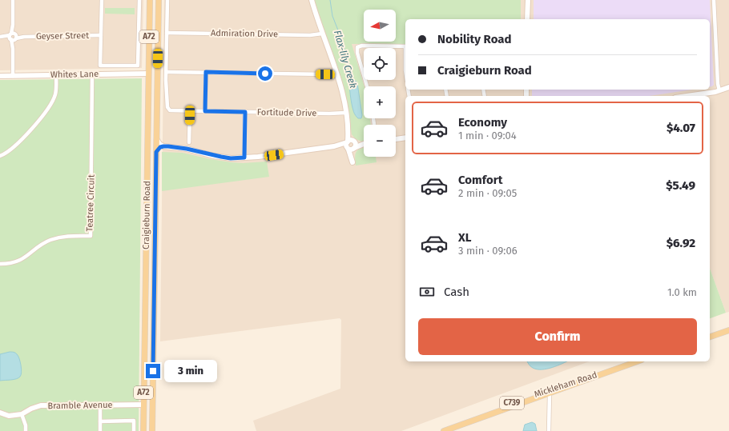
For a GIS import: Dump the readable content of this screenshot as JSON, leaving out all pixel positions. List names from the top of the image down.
{
  "streets": {
    "main road": [
      "A72",
      "Craigieburn Road",
      "Mickleham Road",
      "C739"
    ],
    "street": [
      "Admiration Drive",
      "Geyser Street",
      "Whites Lane",
      "Fortitude Drive",
      "Teatree Circuit",
      "Bramble Avenue"
    ]
  },
  "crossings": [
    ["Whites Lane", "Teatree Circuit"],
    ["Whites Lane", "Craigieburn Road"],
    ["Craigieburn Road", "Bramble Avenue"]
  ],
  "water": ["Flax-lily Creek"],
  "north": "left",
  "page": {
    "map_buttons": ["+", "−"],
    "banner": ["Nobility Road", "Craigieburn Road"],
    "list": [
      {
        "name": "Economy",
        "note": "1 min · 09:04",
        "value": "$4.07"
      },
      {
        "name": "Comfort",
        "note": "2 min · 09:05",
        "value": "$5.49"
      },
      {
        "name": "XL",
        "note": "3 min · 09:06",
        "value": "$6.92"
      }
    ],
    "pay": ["Cash", "1.0 km"],
    "buttons": "Confirm",
    "bubble": "3 min"
  }
}
